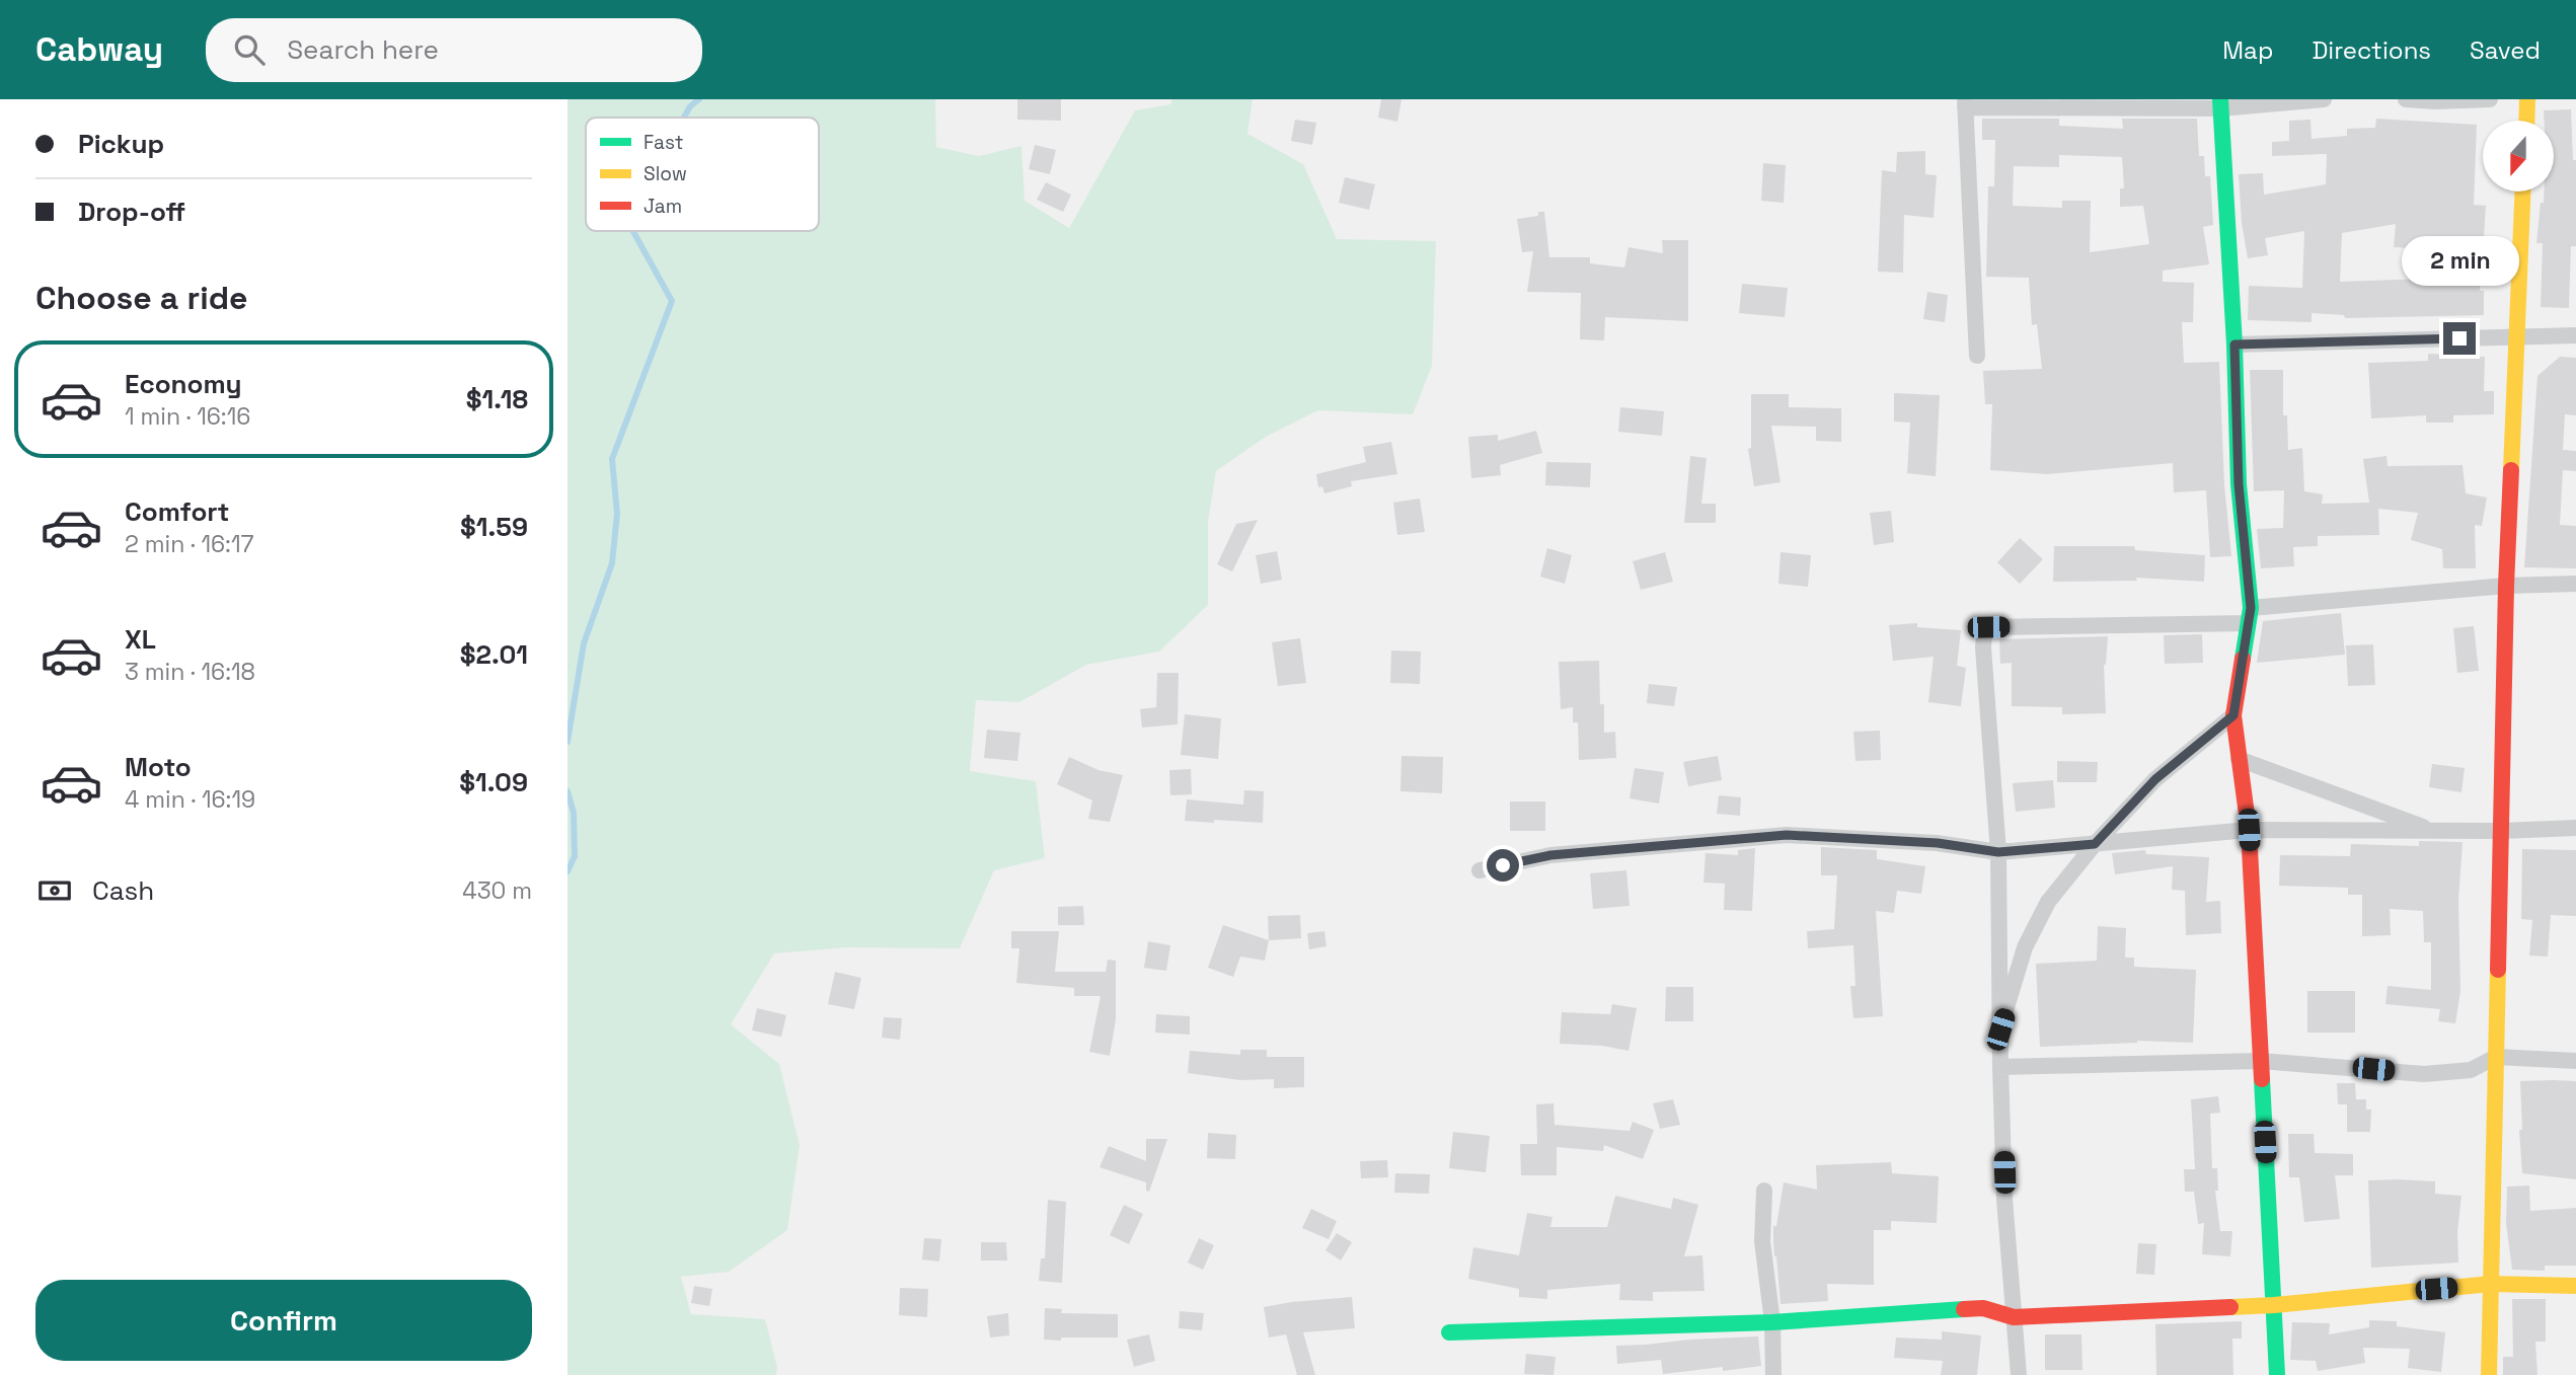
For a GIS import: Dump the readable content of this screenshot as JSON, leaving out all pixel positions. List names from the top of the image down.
{
  "legend": ["Fast", "Slow", "Jam"],
  "north": "bottom",
  "page": {
    "header": "Cabway",
    "search": "Search here",
    "nav": ["Map", "Directions", "Saved"],
    "banner": ["Pickup", "Drop-off"],
    "bubble": "2 min",
    "heading": "Choose a ride",
    "list": [
      {
        "name": "Economy",
        "note": "1 min · 16:16",
        "value": "$1.18"
      },
      {
        "name": "Comfort",
        "note": "2 min · 16:17",
        "value": "$1.59"
      },
      {
        "name": "XL",
        "note": "3 min · 16:18",
        "value": "$2.01"
      },
      {
        "name": "Moto",
        "note": "4 min · 16:19",
        "value": "$1.09"
      }
    ],
    "pay": ["Cash", "430 m"],
    "buttons": "Confirm"
  }
}
